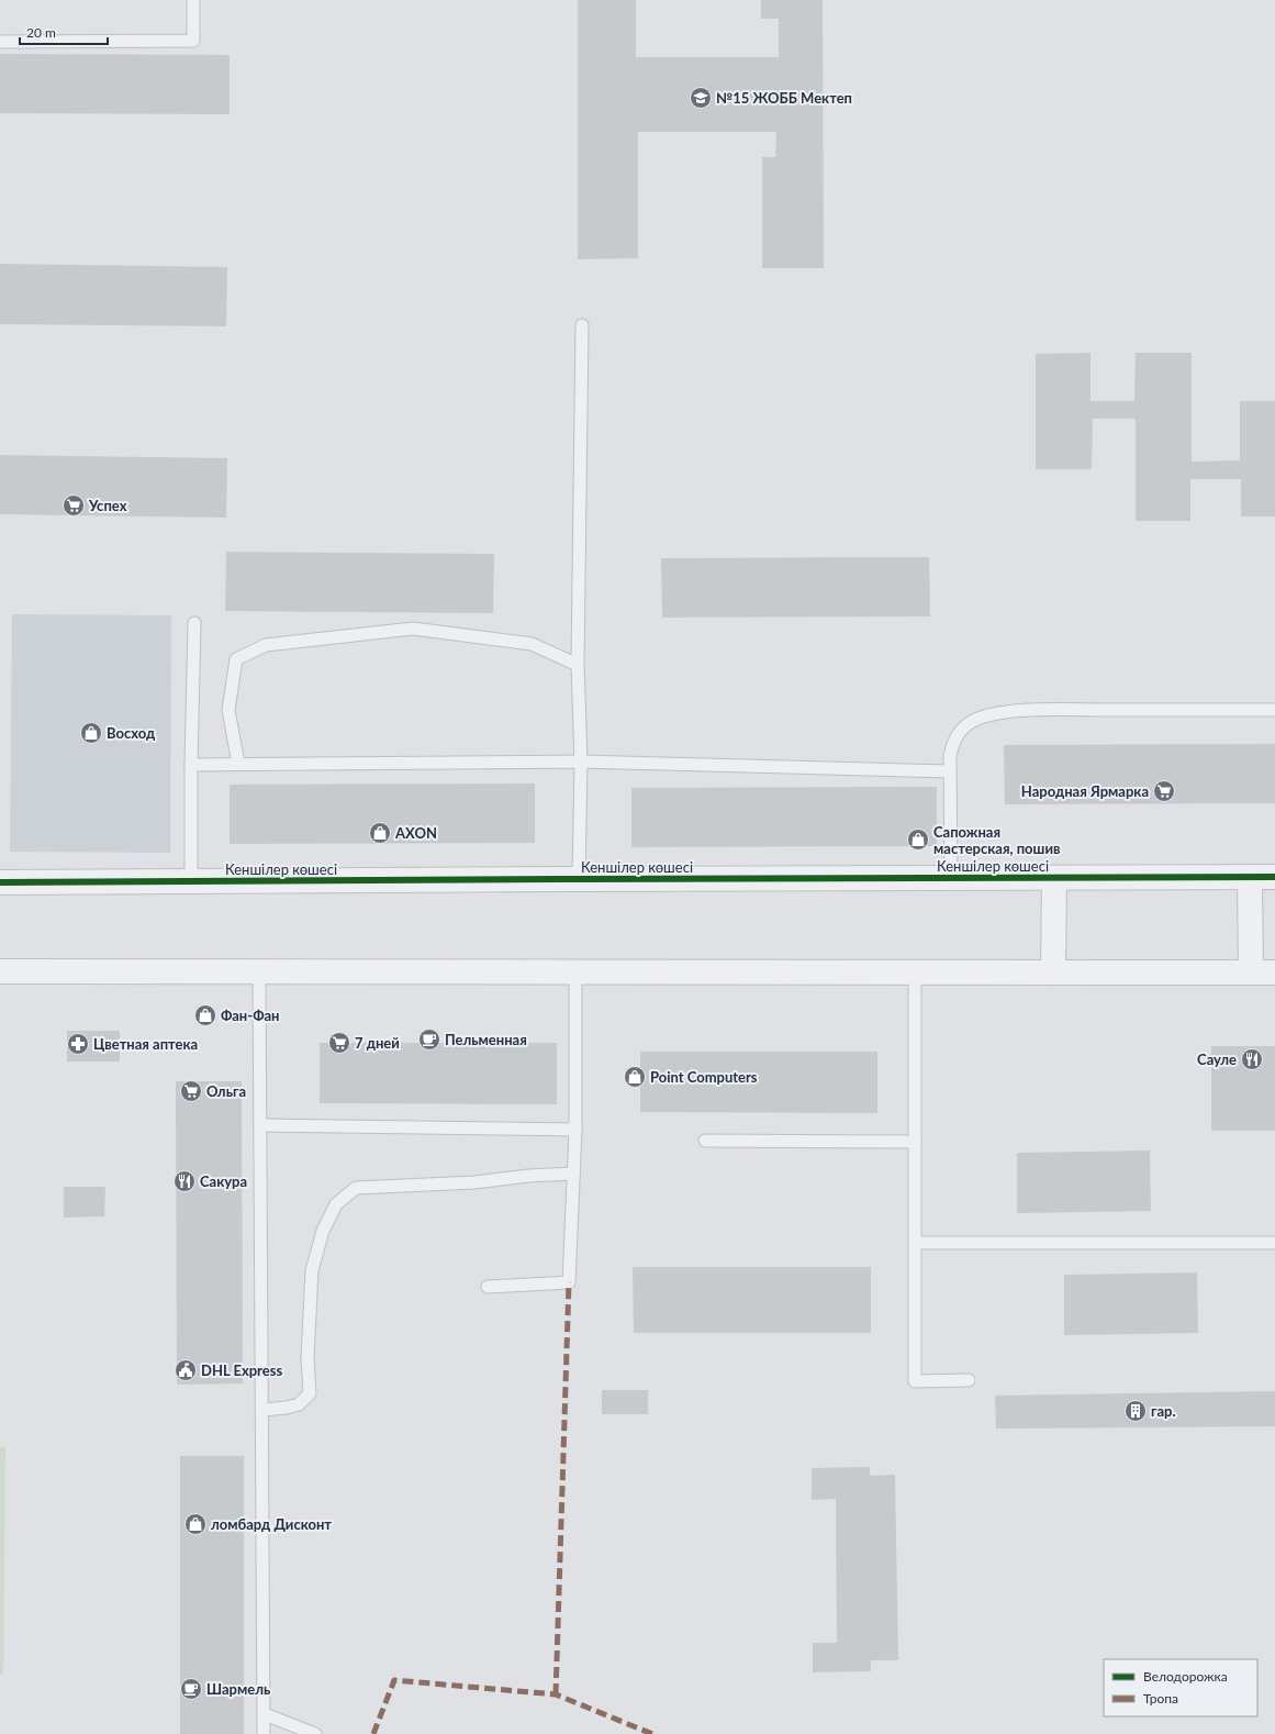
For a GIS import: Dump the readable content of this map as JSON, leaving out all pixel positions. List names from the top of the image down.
{
  "streets": {
    "street": ["Кеншілер көшесі"]
  },
  "places": {
    "school or university": ["№15 ЖОББ Мектеп"],
    "supermarket": [
      "Успех",
      "Народная Ярмарка",
      "7 дней",
      "Ольга"
    ],
    "shop": [
      "Восход",
      "AXON",
      "Сапожная мастерская, пошив",
      "Фан-Фан",
      "Point Computers",
      "ломбард Дисконт"
    ],
    "cafe": ["Пельменная", "Шармель"],
    "pharmacy": ["Цветная аптека"],
    "restaurant": ["Сауле", "Сакура"],
    "public building": ["DHL Express"],
    "building": ["гар."]
  },
  "legend": ["Велодорожка", "Тропа"],
  "scale_bar": "20 m"
}
